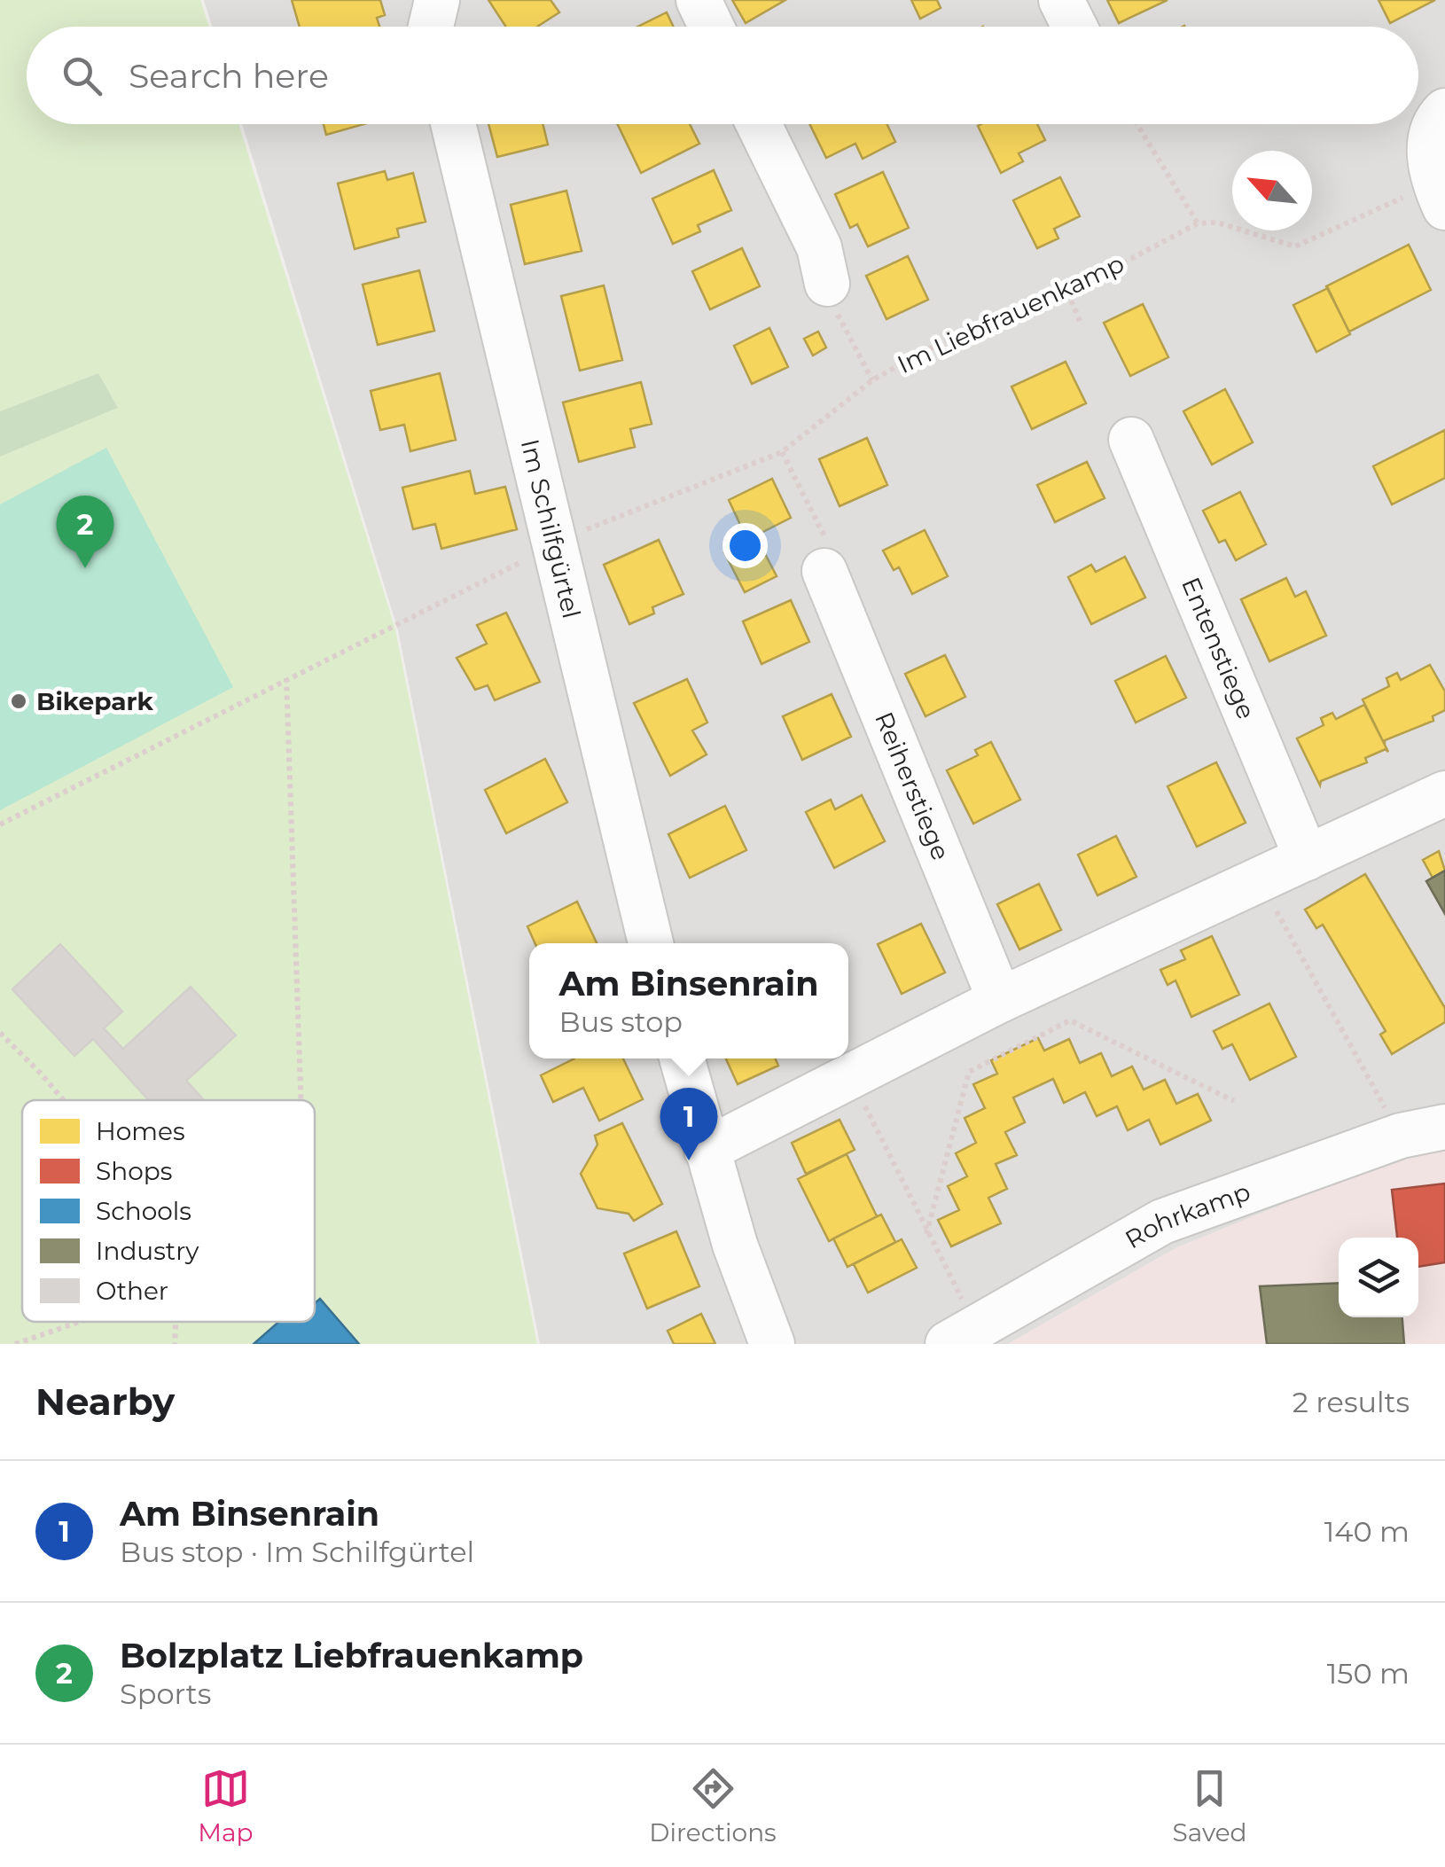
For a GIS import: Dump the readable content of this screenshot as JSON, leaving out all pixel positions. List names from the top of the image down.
{
  "streets": {
    "street": [
      "Im Schilfgürtel",
      "Entenstiege",
      "Reiherstiege",
      "Rohrkamp"
    ],
    "path": ["Im Liebfrauenkamp"]
  },
  "crossings": [
    ["Im Liebfrauenkamp", "Im Schilfgürtel"]
  ],
  "places": ["Bikepark"],
  "legend": [
    "Homes",
    "Shops",
    "Schools",
    "Industry",
    "Other"
  ],
  "north": "top left",
  "page": {
    "search": "Search here",
    "pins": ["2", "1"],
    "popup": ["Am Binsenrain", "Bus stop"],
    "heading": ["Nearby", "2 results"],
    "list": [
      {
        "mark": "1",
        "name": "Am Binsenrain",
        "note": "Bus stop · Im Schilfgürtel",
        "value": "140 m"
      },
      {
        "mark": "2",
        "name": "Bolzplatz Liebfrauenkamp",
        "note": "Sports",
        "value": "150 m"
      }
    ],
    "nav": ["Map", "Directions", "Saved"]
  }
}
